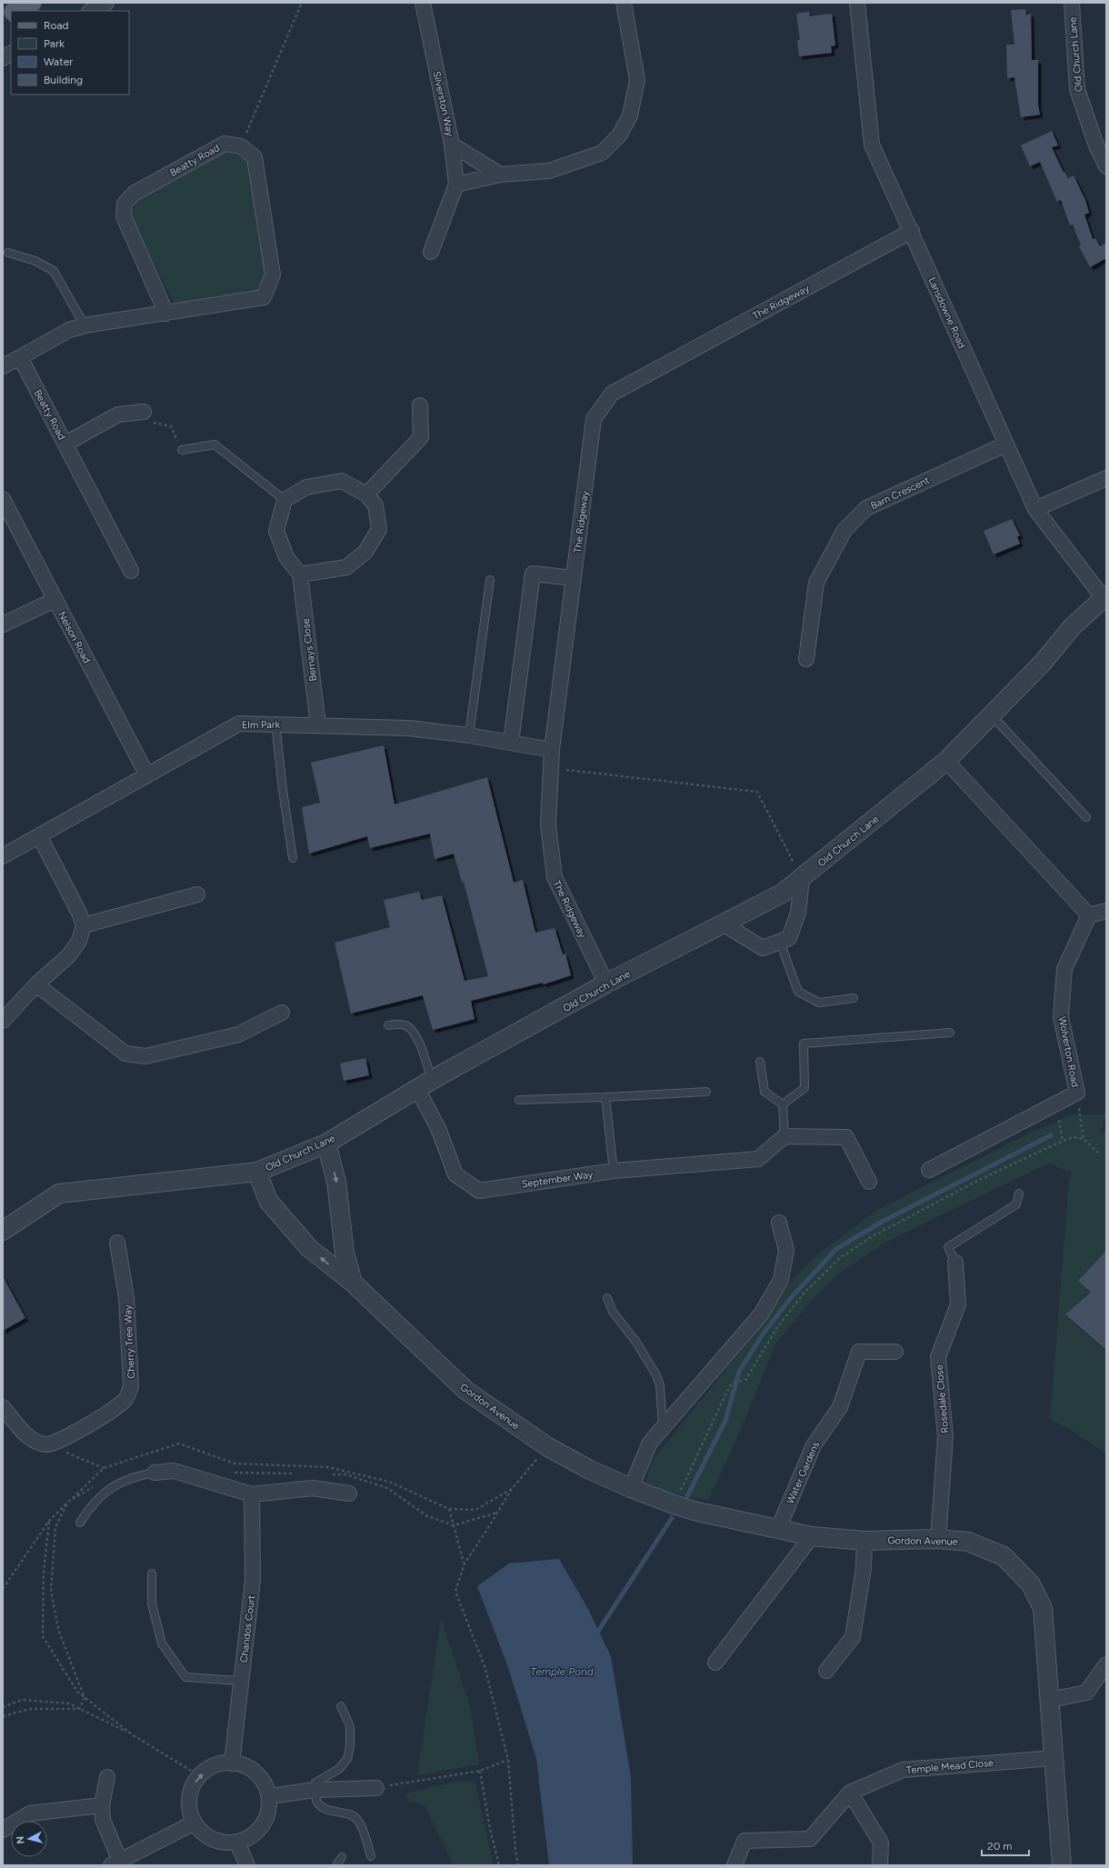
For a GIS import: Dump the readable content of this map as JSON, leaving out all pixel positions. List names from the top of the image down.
{
  "streets": {
    "street": [
      "Old Church Lane",
      "Silverston Way",
      "Beatty Road",
      "The Ridgeway",
      "Lansdowne Road",
      "Barn Crescent",
      "Nelson Road",
      "Bernays Close",
      "Elm Park",
      "Wolverton Road",
      "September Way",
      "Cherry Tree Way",
      "Rosedale Close",
      "Gordon Avenue",
      "Water Gardens",
      "Chandos Court",
      "Temple Mead Close"
    ]
  },
  "crossings": [
    ["Old Church Lane", "The Ridgeway"],
    ["Old Church Lane", "Lansdowne Road"],
    ["Old Church Lane", "September Way"],
    ["Old Church Lane", "Gordon Avenue"],
    ["The Ridgeway", "Lansdowne Road"],
    ["The Ridgeway", "Elm Park"],
    ["Lansdowne Road", "Barn Crescent"],
    ["Nelson Road", "Elm Park"],
    ["Bernays Close", "Elm Park"],
    ["Rosedale Close", "Gordon Avenue"],
    ["Gordon Avenue", "Water Gardens"],
    ["Gordon Avenue", "Temple Mead Close"]
  ],
  "water": ["Temple Pond"],
  "legend": [
    "Road",
    "Park",
    "Water",
    "Building"
  ],
  "scale_bar": "20 m",
  "north": "left"
}
